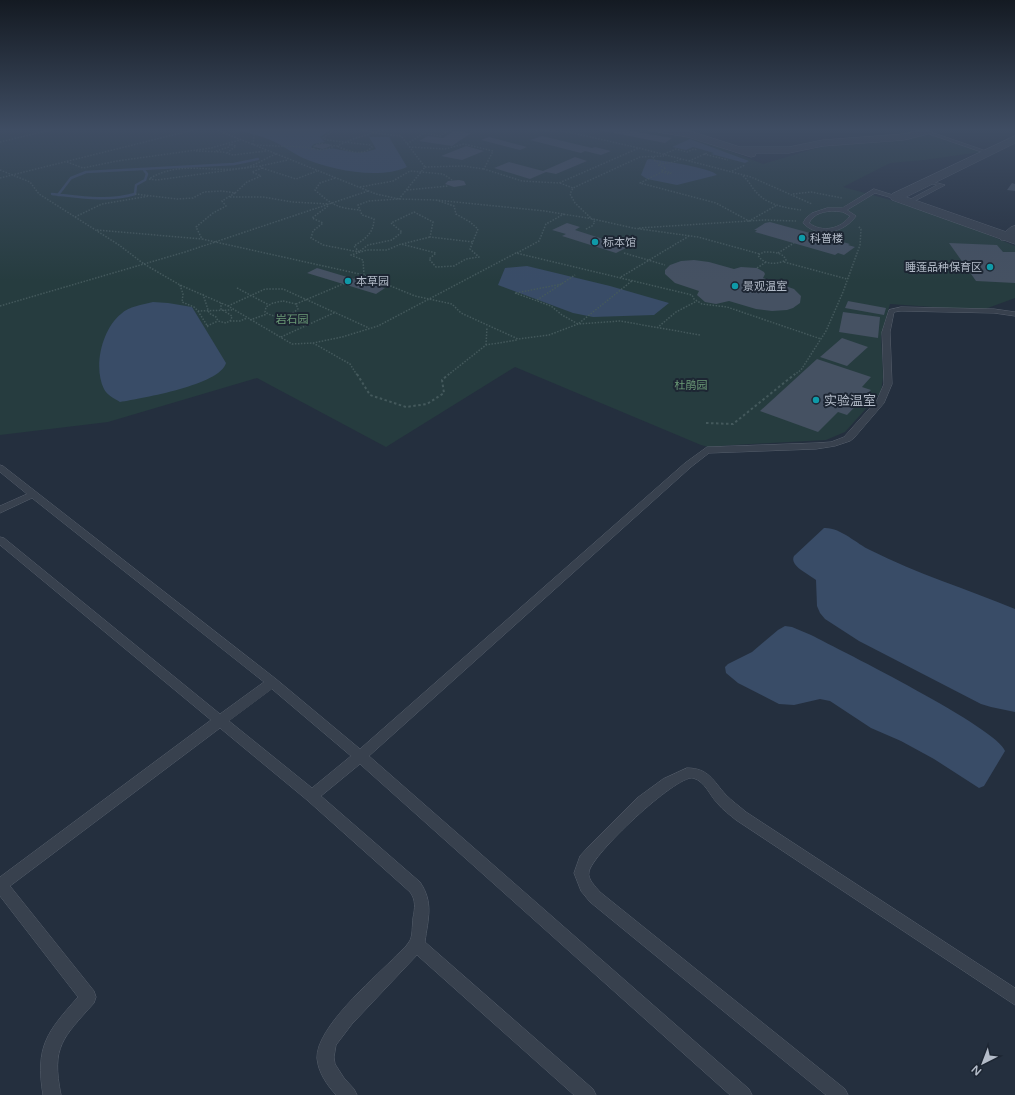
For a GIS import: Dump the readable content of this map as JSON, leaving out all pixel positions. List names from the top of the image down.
{
  "parks": ["岩石园", "杜鹃园"],
  "places": [
    "科普楼",
    "标本馆",
    "睡莲品种保育区",
    "本草园",
    "景观温室",
    "实验温室"
  ],
  "north": "bottom left"
}
